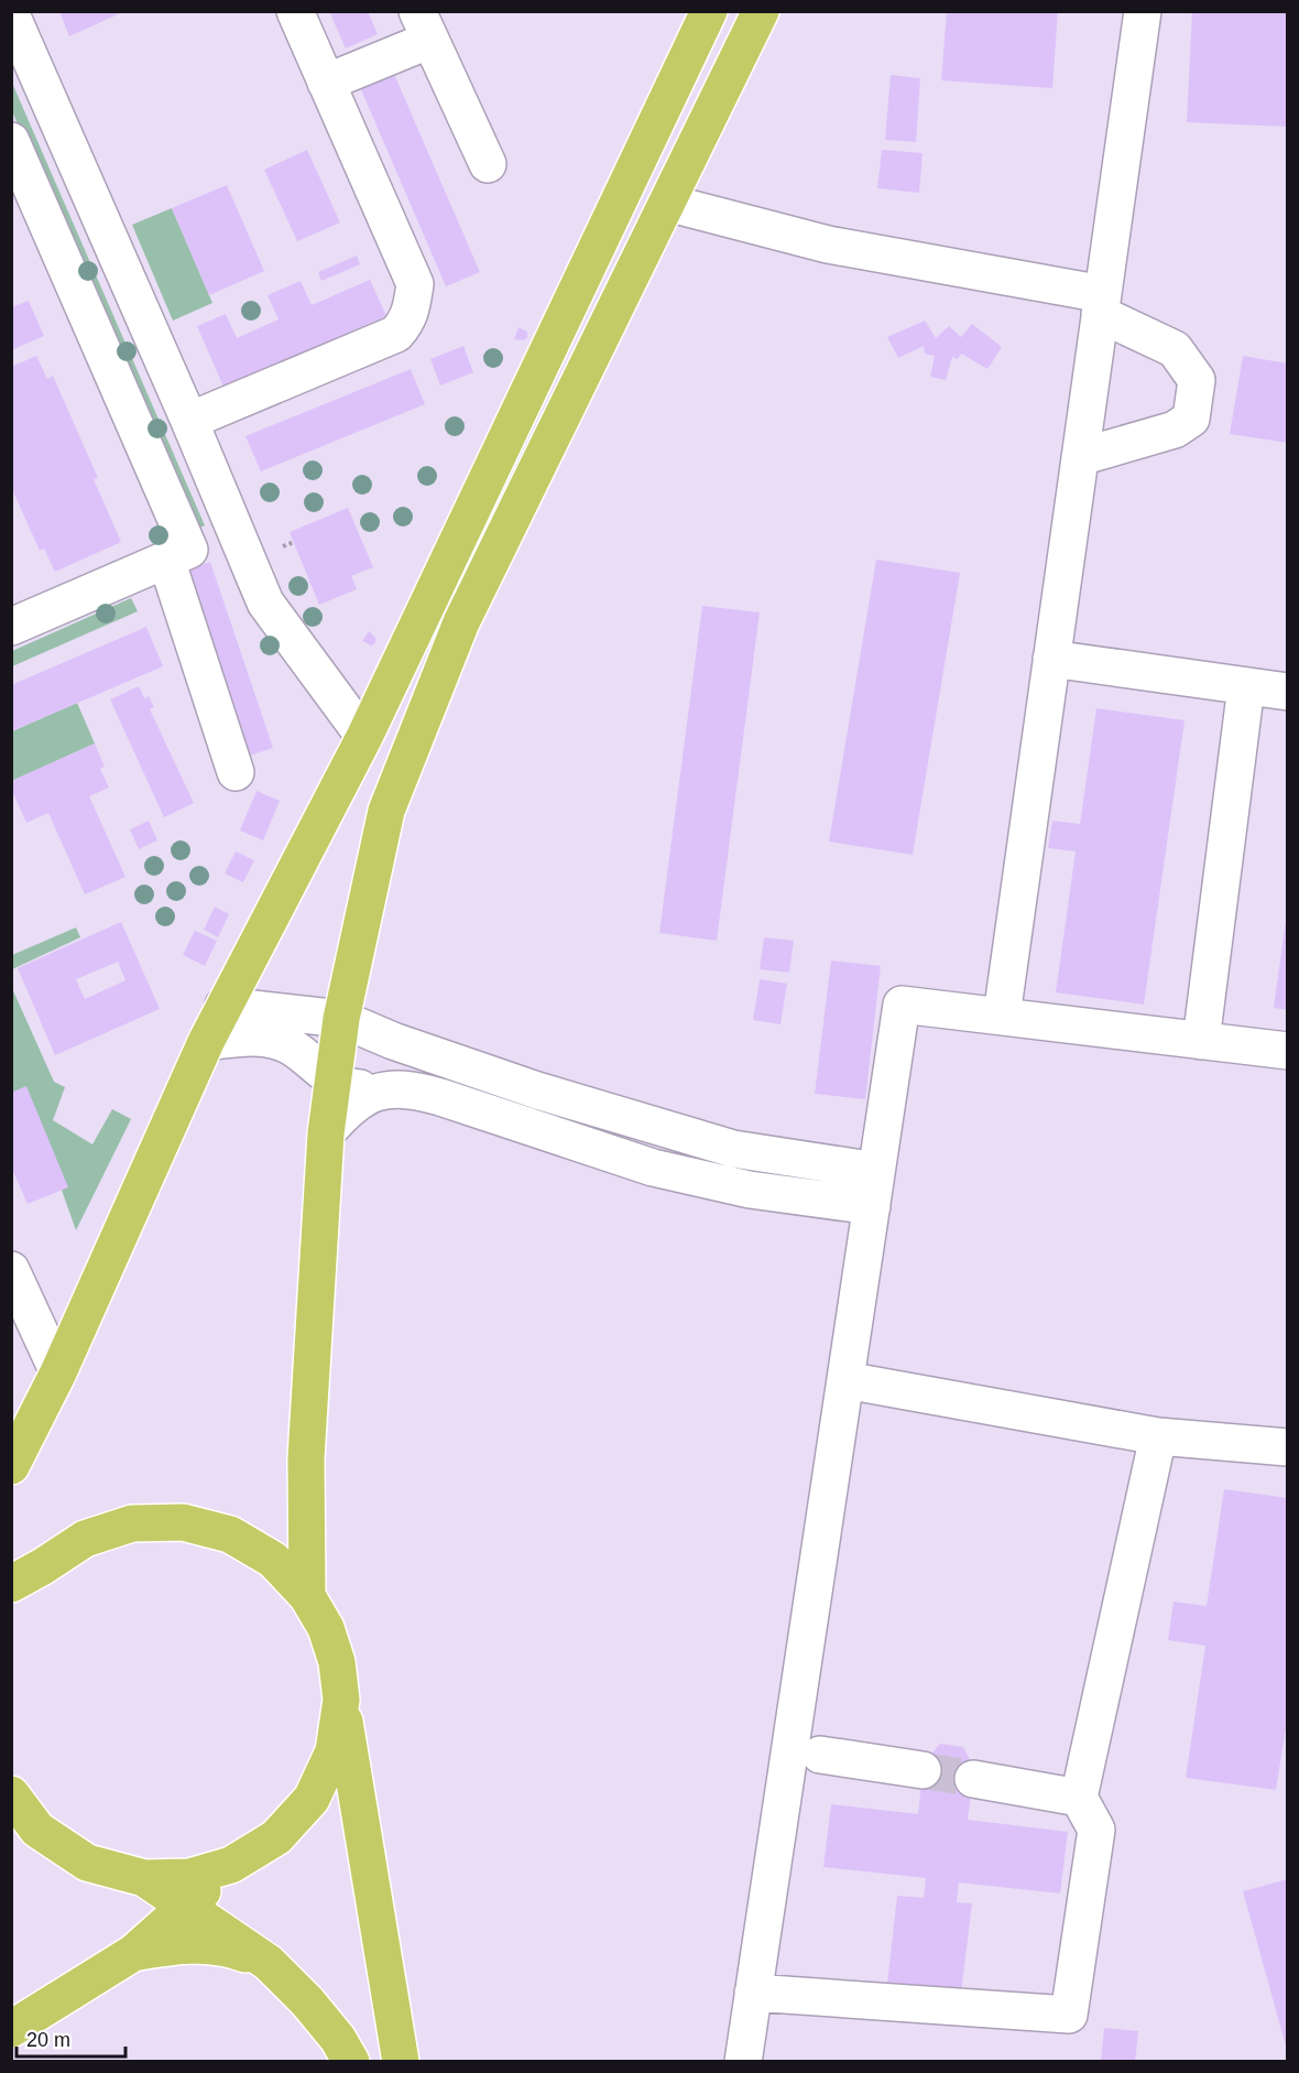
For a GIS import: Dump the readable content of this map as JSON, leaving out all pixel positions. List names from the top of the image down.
{
  "scale_bar": "20 m"
}
